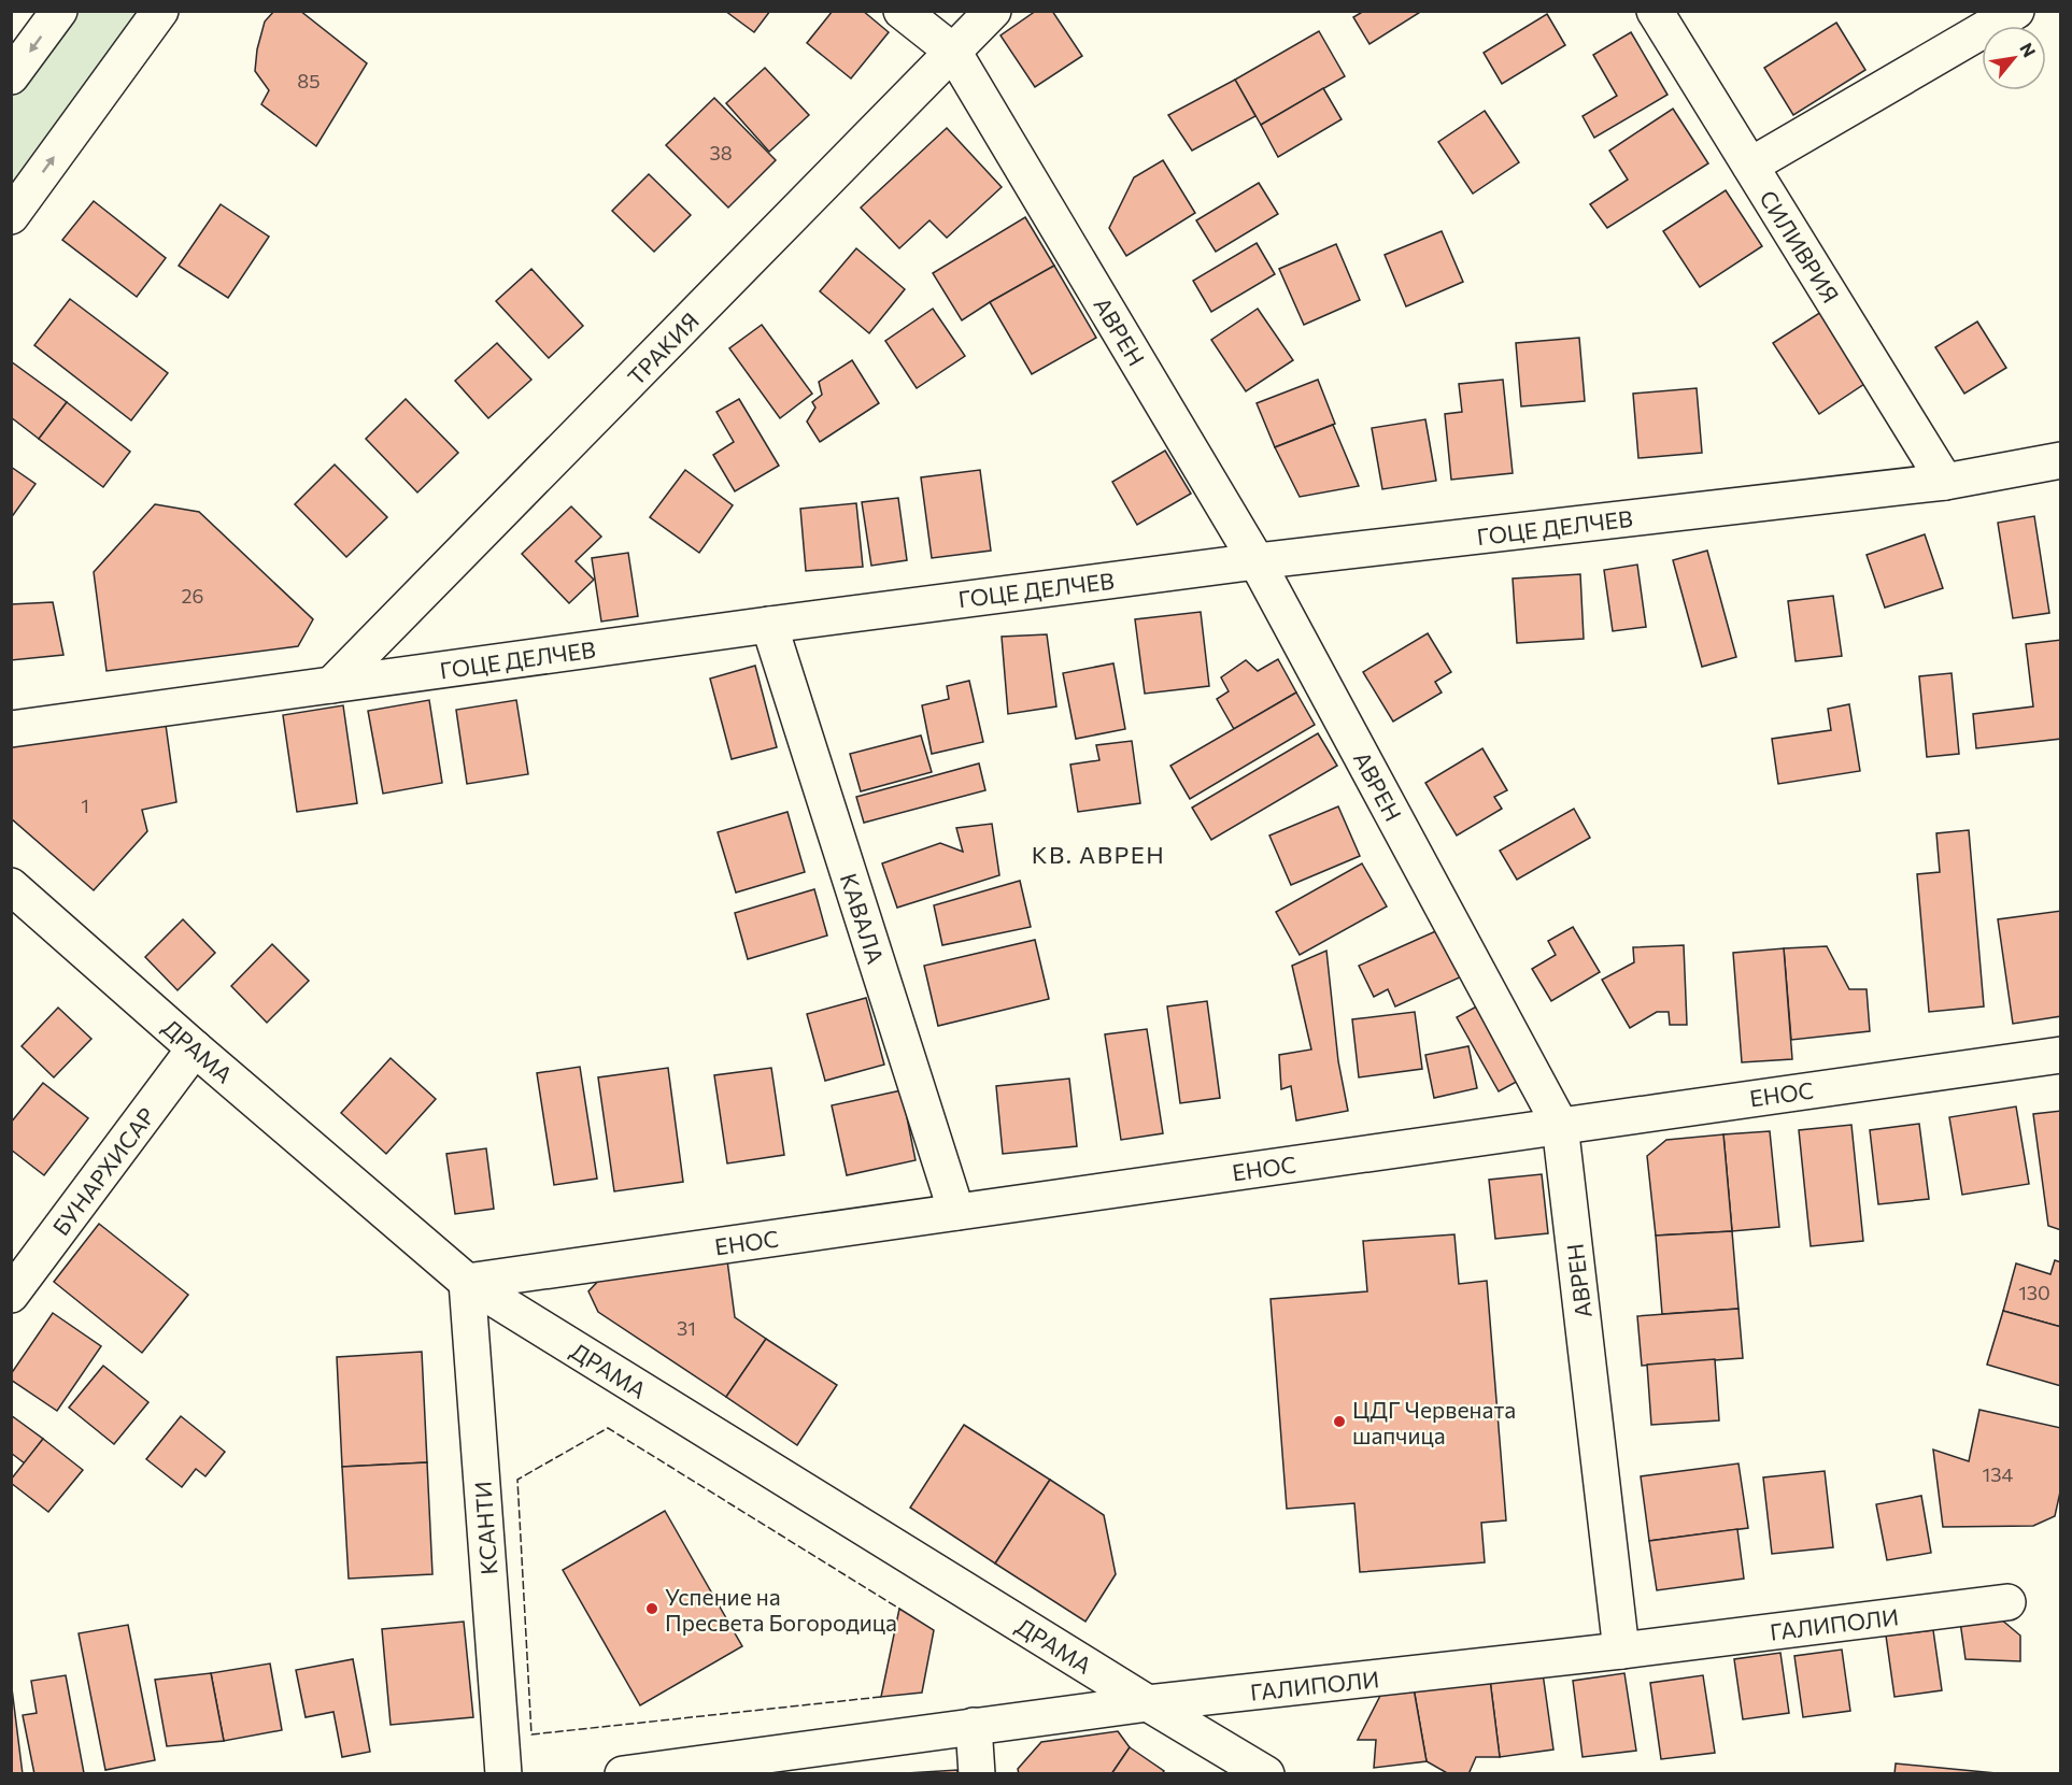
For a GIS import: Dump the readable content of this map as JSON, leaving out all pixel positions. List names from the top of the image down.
{
  "streets": {
    "street": [
      "СИЛИВРИЯ",
      "АВРЕН",
      "ТРАКИЯ",
      "ГОЦЕ ДЕЛЧЕВ",
      "КАВАЛА",
      "ДРАМА",
      "ЕНОС",
      "БУНАРХИСАР",
      "КСАНТИ",
      "ГАЛИПОЛИ"
    ]
  },
  "crossings": [
    ["СИЛИВРИЯ", "ГОЦЕ ДЕЛЧЕВ"],
    ["АВРЕН", "ТРАКИЯ"],
    ["АВРЕН", "ГОЦЕ ДЕЛЧЕВ"],
    ["АВРЕН", "ЕНОС"],
    ["АВРЕН", "ГАЛИПОЛИ"],
    ["ТРАКИЯ", "ГОЦЕ ДЕЛЧЕВ"],
    ["ГОЦЕ ДЕЛЧЕВ", "КАВАЛА"],
    ["КАВАЛА", "ЕНОС"],
    ["ДРАМА", "ЕНОС"],
    ["ДРАМА", "БУНАРХИСАР"],
    ["ДРАМА", "КСАНТИ"],
    ["ДРАМА", "ГАЛИПОЛИ"],
    ["ЕНОС", "КСАНТИ"]
  ],
  "districts": ["КВ. АВРЕН"],
  "places": ["ЦДГ Червената шапчица", "Успение на Пресвета Богородица"],
  "house_numbers": [
    "85",
    "38",
    "26",
    "1",
    "130",
    "31",
    "134"
  ],
  "north": "top right"
}
